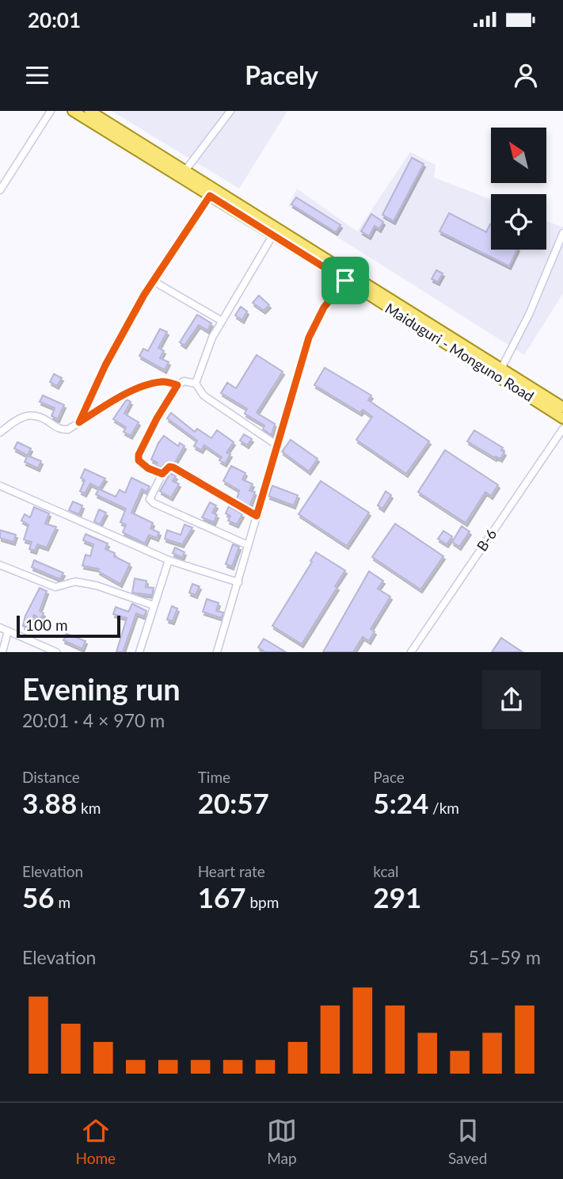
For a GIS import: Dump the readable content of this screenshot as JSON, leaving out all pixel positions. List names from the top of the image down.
{
  "streets": {
    "main road": ["Maiduguri - Monguno Road"],
    "street": ["B-6"]
  },
  "scale_bar": "100 m",
  "north": "top left",
  "page": {
    "status": "20:01",
    "header": "Pacely",
    "scale": "100 m",
    "heading": ["Evening run", "20:01 · 4 × 970 m"],
    "stats": [
      ["Distance", "3.88 km"],
      ["Time", "20:57"],
      ["Pace", "5:24 /km"],
      ["Elevation", "56 m"],
      ["Heart rate", "167 bpm"],
      ["kcal", "291"]
    ],
    "chart": ["Elevation", "51–59 m"],
    "tabs": ["Home", "Map", "Saved"]
  }
}
